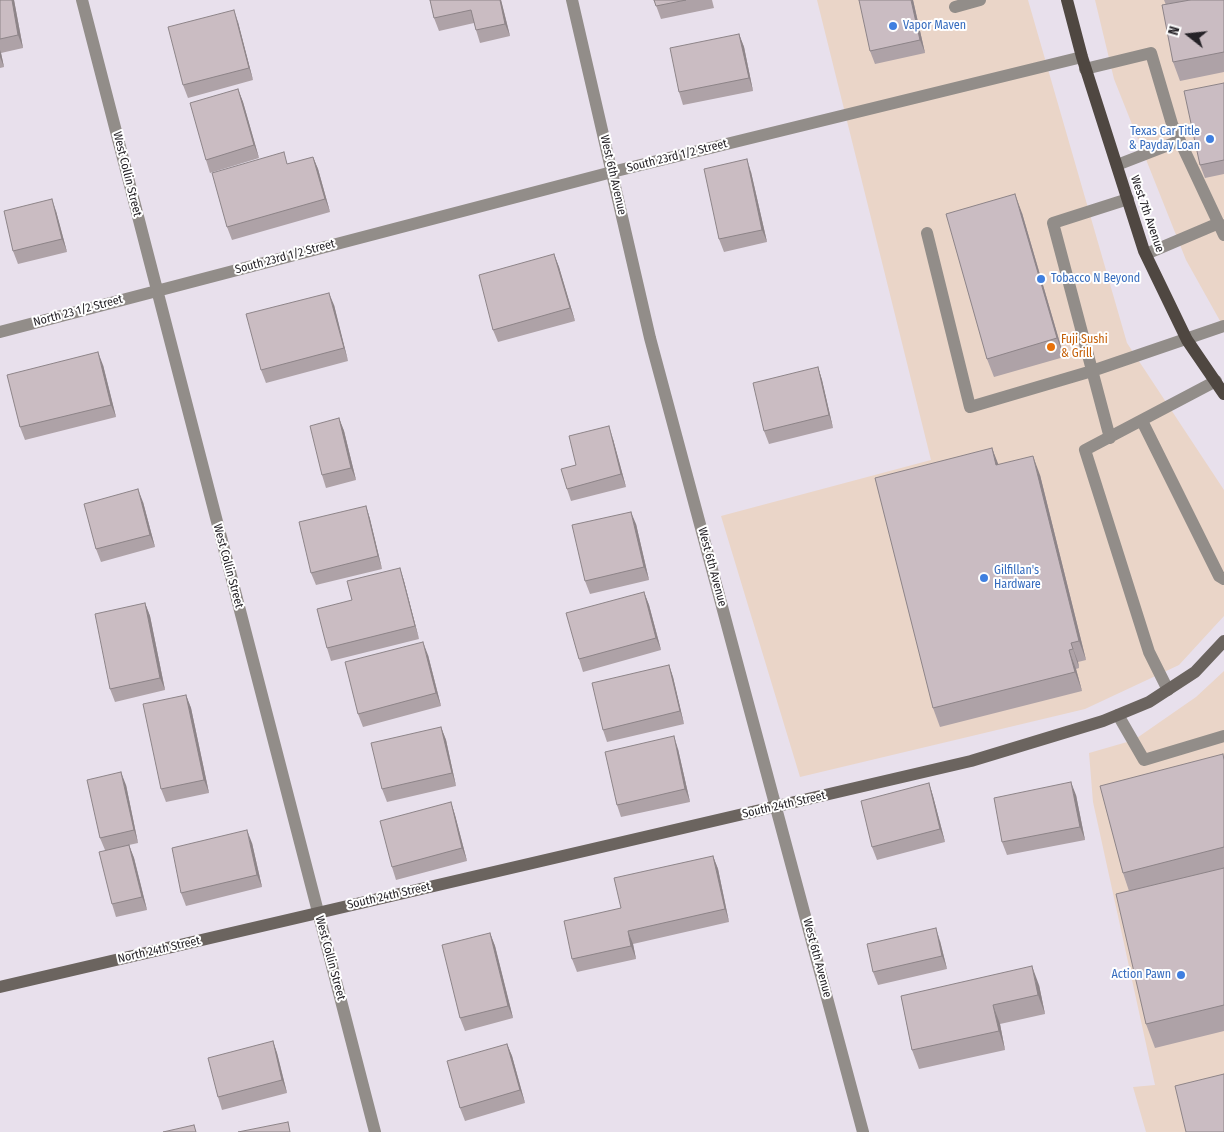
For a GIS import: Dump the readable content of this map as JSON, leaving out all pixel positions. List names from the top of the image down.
{
  "streets": {
    "main road": ["West 7th Avenue"],
    "street": [
      "South 23rd 1/2 Street",
      "West Collin Street",
      "West 6th Avenue",
      "North 23 1/2 Street",
      "South 24th Street",
      "North 24th Street"
    ]
  },
  "crossings": [
    ["South 23rd 1/2 Street", "West Collin Street"],
    ["South 23rd 1/2 Street", "West 6th Avenue"],
    ["South 23rd 1/2 Street", "West 7th Avenue"],
    ["South 23rd 1/2 Street", "North 23 1/2 Street"],
    ["West Collin Street", "North 23 1/2 Street"],
    ["West Collin Street", "South 24th Street"],
    ["West Collin Street", "North 24th Street"],
    ["West 6th Avenue", "South 24th Street"],
    ["South 24th Street", "North 24th Street"]
  ],
  "places": [
    "Vapor Maven",
    "Texas Car Title & Payday Loan",
    "Tobacco N Beyond",
    "Fuji Sushi & Grill",
    "Gilfillan's Hardware",
    "Action Pawn"
  ],
  "north": "left"
}
